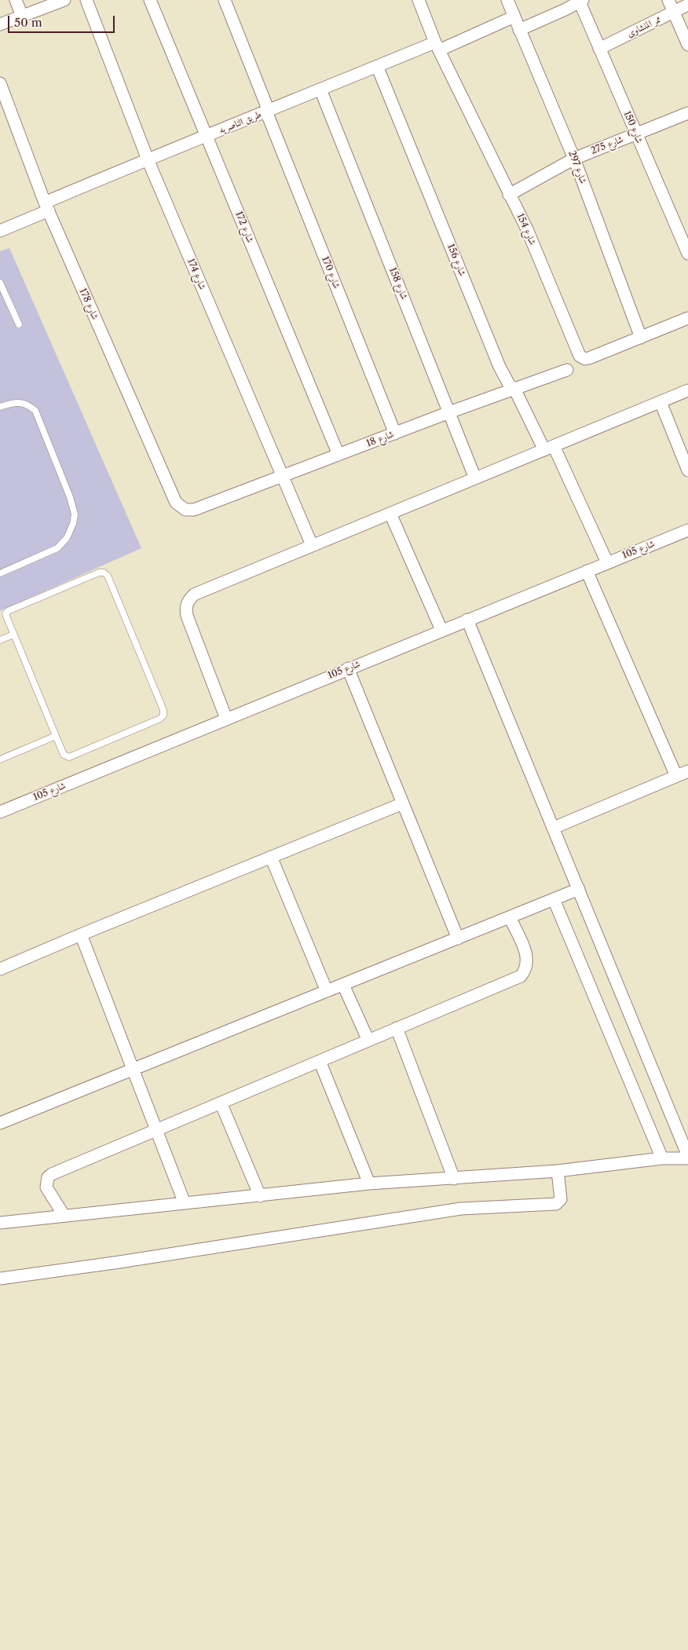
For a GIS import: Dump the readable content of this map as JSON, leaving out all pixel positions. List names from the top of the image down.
{
  "streets": {
    "street": [
      "ممر المنشاوى",
      "طريق الناصريه",
      "شارع 150",
      "شارع 275",
      "شارع 297",
      "شارع 172",
      "شارع 154",
      "شارع 156",
      "شارع 170",
      "شارع 174",
      "شارع 158",
      "شارع 178",
      "شارع 18",
      "شارع 105"
    ]
  },
  "crossings": [
    ["ممر المنشاوى", "شارع 150"],
    ["طريق الناصريه", "شارع 297"],
    ["طريق الناصريه", "شارع 172"],
    ["طريق الناصريه", "شارع 154"],
    ["طريق الناصريه", "شارع 156"],
    ["طريق الناصريه", "شارع 170"],
    ["طريق الناصريه", "شارع 174"],
    ["طريق الناصريه", "شارع 158"],
    ["طريق الناصريه", "شارع 178"],
    ["شارع 150", "شارع 275"],
    ["شارع 275", "شارع 297"],
    ["شارع 275", "شارع 154"],
    ["شارع 297", "شارع 154"],
    ["شارع 172", "شارع 18"],
    ["شارع 156", "شارع 18"],
    ["شارع 156", "شارع 105"],
    ["شارع 170", "شارع 18"],
    ["شارع 174", "شارع 18"],
    ["شارع 158", "شارع 18"],
    ["شارع 178", "شارع 18"]
  ],
  "scale_bar": "50 m"
}
